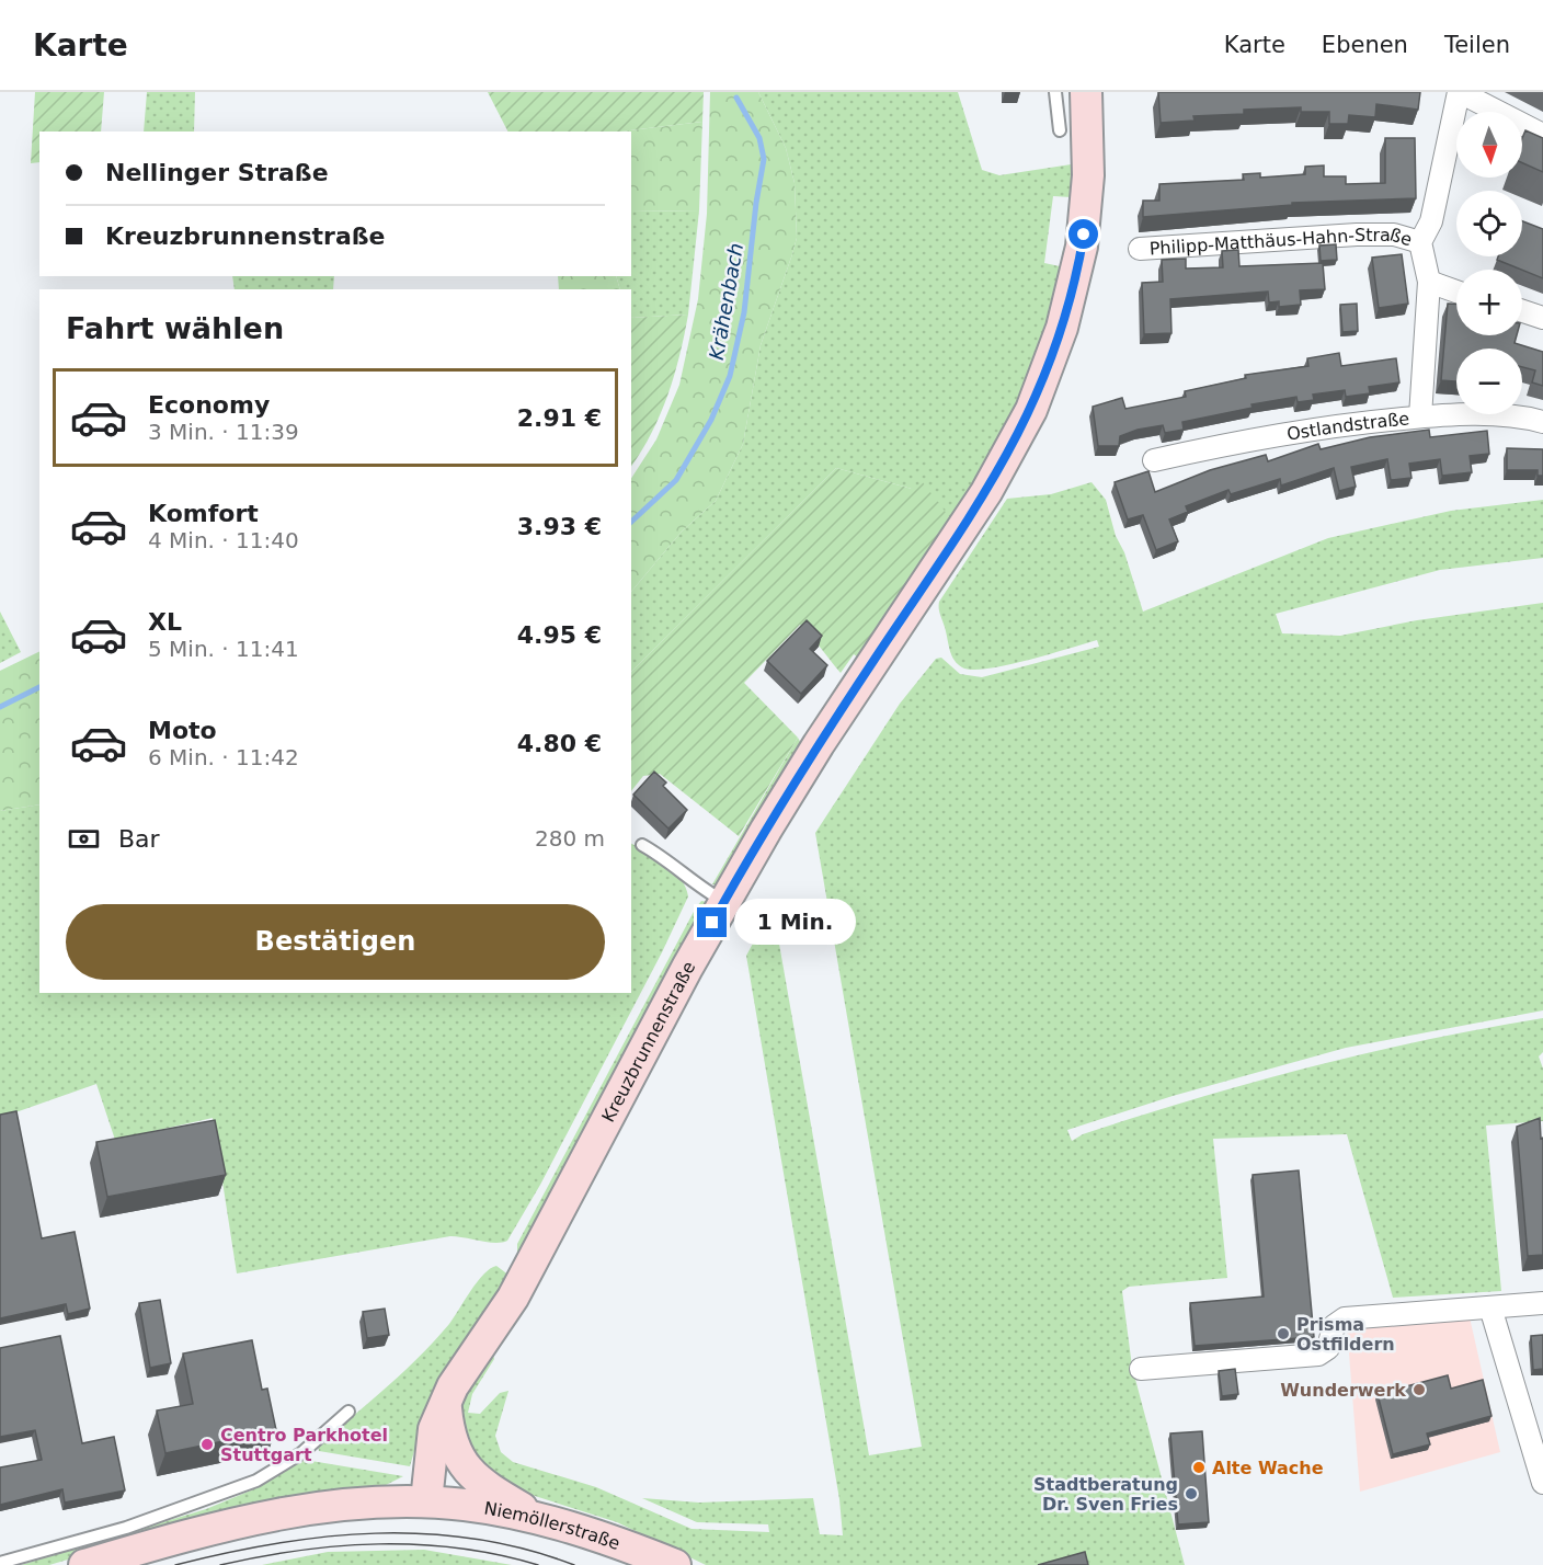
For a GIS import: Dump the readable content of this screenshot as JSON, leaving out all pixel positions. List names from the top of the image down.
{
  "streets": {
    "main road": ["Kreuzbrunnenstraße", "Niemöllerstraße"],
    "street": ["Philipp-Matthäus-Hahn-Straße", "Ostlandstraße"]
  },
  "crossings": [
    ["Kreuzbrunnenstraße", "Niemöllerstraße"]
  ],
  "water": ["Krähenbach"],
  "places": [
    "Prisma Ostfildern",
    "Wunderwerk",
    "Centro Parkhotel Stuttgart",
    "Alte Wache",
    "Stadtberatung Dr. Sven Fries"
  ],
  "north": "bottom",
  "page": {
    "header": "Karte",
    "nav": ["Karte", "Ebenen", "Teilen"],
    "map_buttons": ["+", "−"],
    "banner": ["Nellinger Straße", "Kreuzbrunnenstraße"],
    "heading": "Fahrt wählen",
    "list": [
      {
        "name": "Economy",
        "note": "3 Min. · 11:39",
        "value": "2.91 €"
      },
      {
        "name": "Komfort",
        "note": "4 Min. · 11:40",
        "value": "3.93 €"
      },
      {
        "name": "XL",
        "note": "5 Min. · 11:41",
        "value": "4.95 €"
      },
      {
        "name": "Moto",
        "note": "6 Min. · 11:42",
        "value": "4.80 €"
      }
    ],
    "pay": ["Bar", "280 m"],
    "buttons": "Bestätigen",
    "bubble": "1 Min."
  }
}
